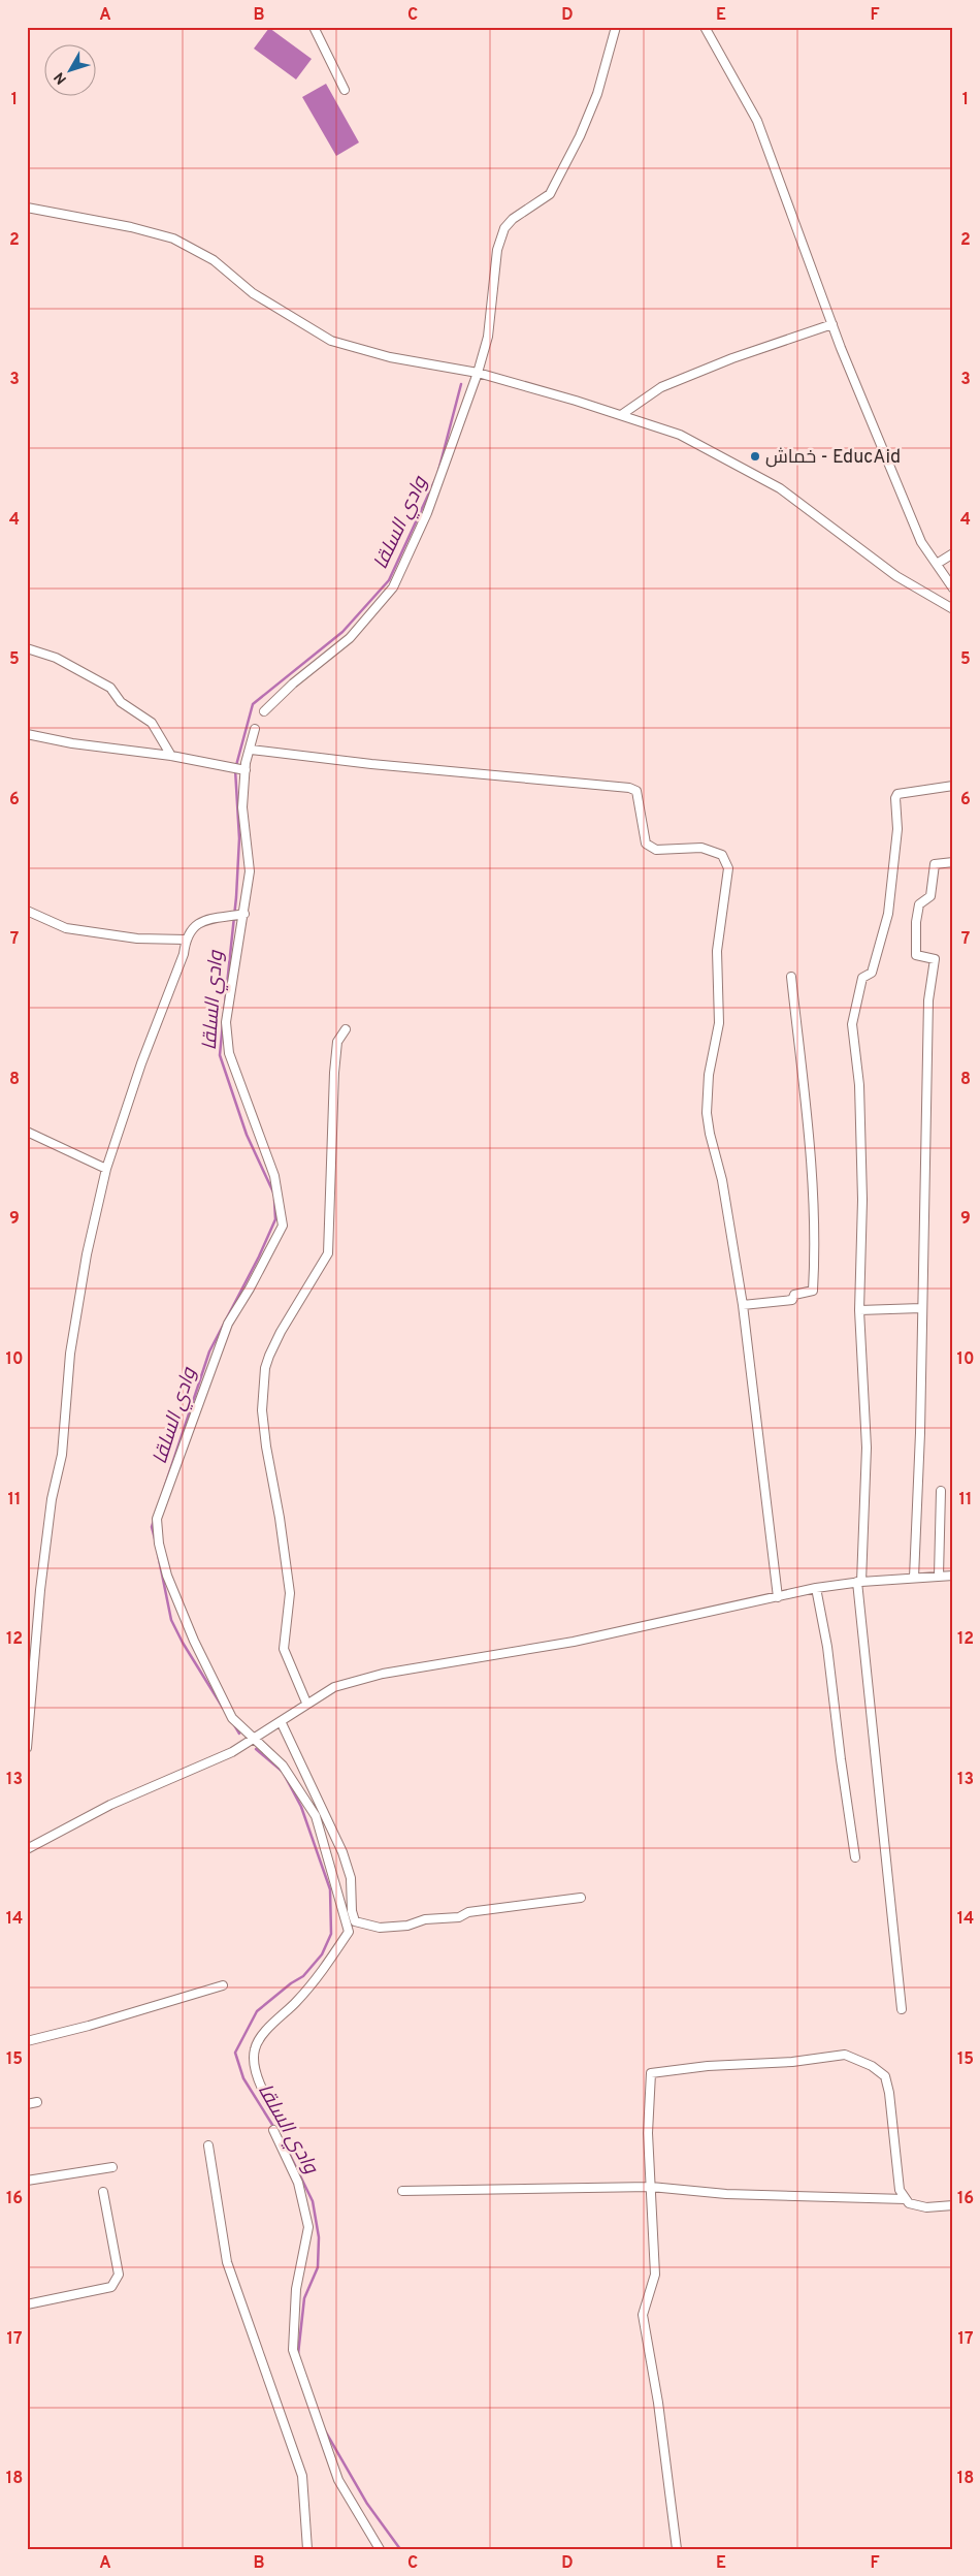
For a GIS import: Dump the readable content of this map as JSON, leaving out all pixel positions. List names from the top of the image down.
{
  "water": ["وادي السلقا"],
  "places": ["خماش - EducAid"],
  "north": "bottom left",
  "grid": {
    "columns": [
      "A",
      "B",
      "C",
      "D",
      "E",
      "F"
    ],
    "rows": [
      "1",
      "2",
      "3",
      "4",
      "5",
      "6",
      "7",
      "8",
      "9",
      "10",
      "11",
      "12",
      "13",
      "14",
      "15",
      "16",
      "17",
      "18"
    ]
  }
}
